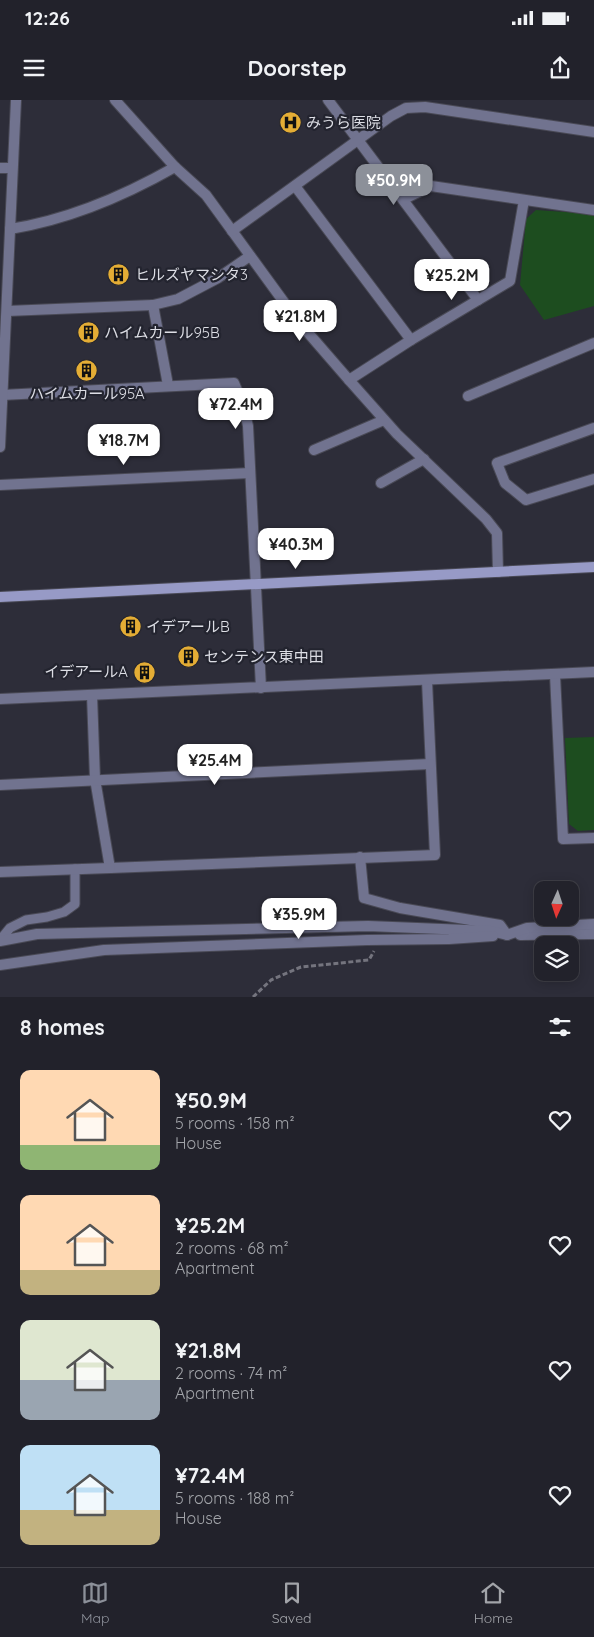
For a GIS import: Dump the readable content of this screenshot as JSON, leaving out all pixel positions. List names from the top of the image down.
{
  "places": {
    "hospital": ["みうら医院"],
    "building": [
      "ヒルズヤマシタ3",
      "ハイムカール95B",
      "ハイムカール95A",
      "イデアールB",
      "センテンス東中田",
      "イデアールA"
    ]
  },
  "north": "bottom",
  "page": {
    "status": "12:26",
    "header": "Doorstep",
    "price": [
      "¥50.9M",
      "¥25.2M",
      "¥21.8M",
      "¥72.4M",
      "¥18.7M",
      "¥40.3M",
      "¥25.4M",
      "¥35.9M"
    ],
    "heading": "8 homes",
    "list": [
      {
        "name": "¥50.9M",
        "note": "5 rooms · 158 m² · House"
      },
      {
        "name": "¥25.2M",
        "note": "2 rooms · 68 m² · Apartment"
      },
      {
        "name": "¥21.8M",
        "note": "2 rooms · 74 m² · Apartment"
      },
      {
        "name": "¥72.4M",
        "note": "5 rooms · 188 m² · House"
      }
    ],
    "tabs": ["Map", "Saved", "Home"]
  }
}
